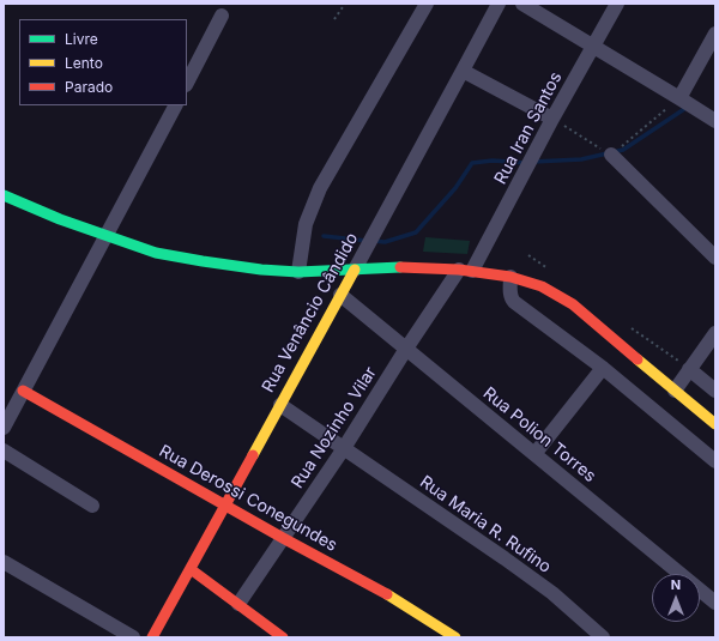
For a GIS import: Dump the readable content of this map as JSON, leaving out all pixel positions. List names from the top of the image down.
{
  "streets": {
    "street": [
      "Rua Iran Santos",
      "Rua Venâncio Cândido",
      "Rua Nozinho Vilar",
      "Rua Polion Torres",
      "Rua Derossi Conegundes",
      "Rua Maria R. Rufino"
    ]
  },
  "crossings": [
    ["Rua Iran Santos", "Rua Nozinho Vilar"],
    ["Rua Venâncio Cândido", "Rua Polion Torres"],
    ["Rua Venâncio Cândido", "Rua Derossi Conegundes"],
    ["Rua Venâncio Cândido", "Rua Maria R. Rufino"],
    ["Rua Nozinho Vilar", "Rua Polion Torres"],
    ["Rua Nozinho Vilar", "Rua Derossi Conegundes"],
    ["Rua Nozinho Vilar", "Rua Maria R. Rufino"]
  ],
  "legend": ["Livre", "Lento", "Parado"],
  "north": "top"
}
